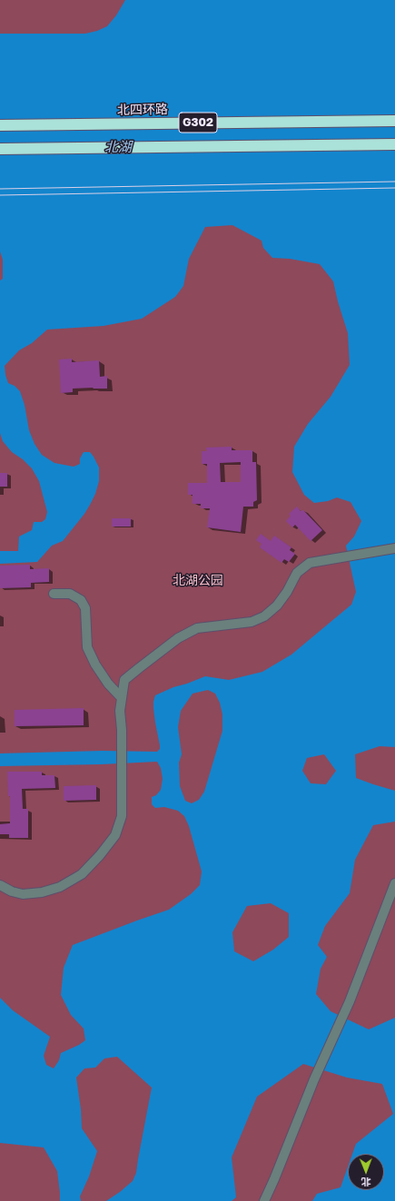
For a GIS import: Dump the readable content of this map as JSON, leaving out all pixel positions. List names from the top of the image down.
{
  "streets": {
    "highway": ["北四环路", "G302"]
  },
  "water": ["北湖"],
  "parks": ["北湖公园"],
  "north": "bottom"
}
